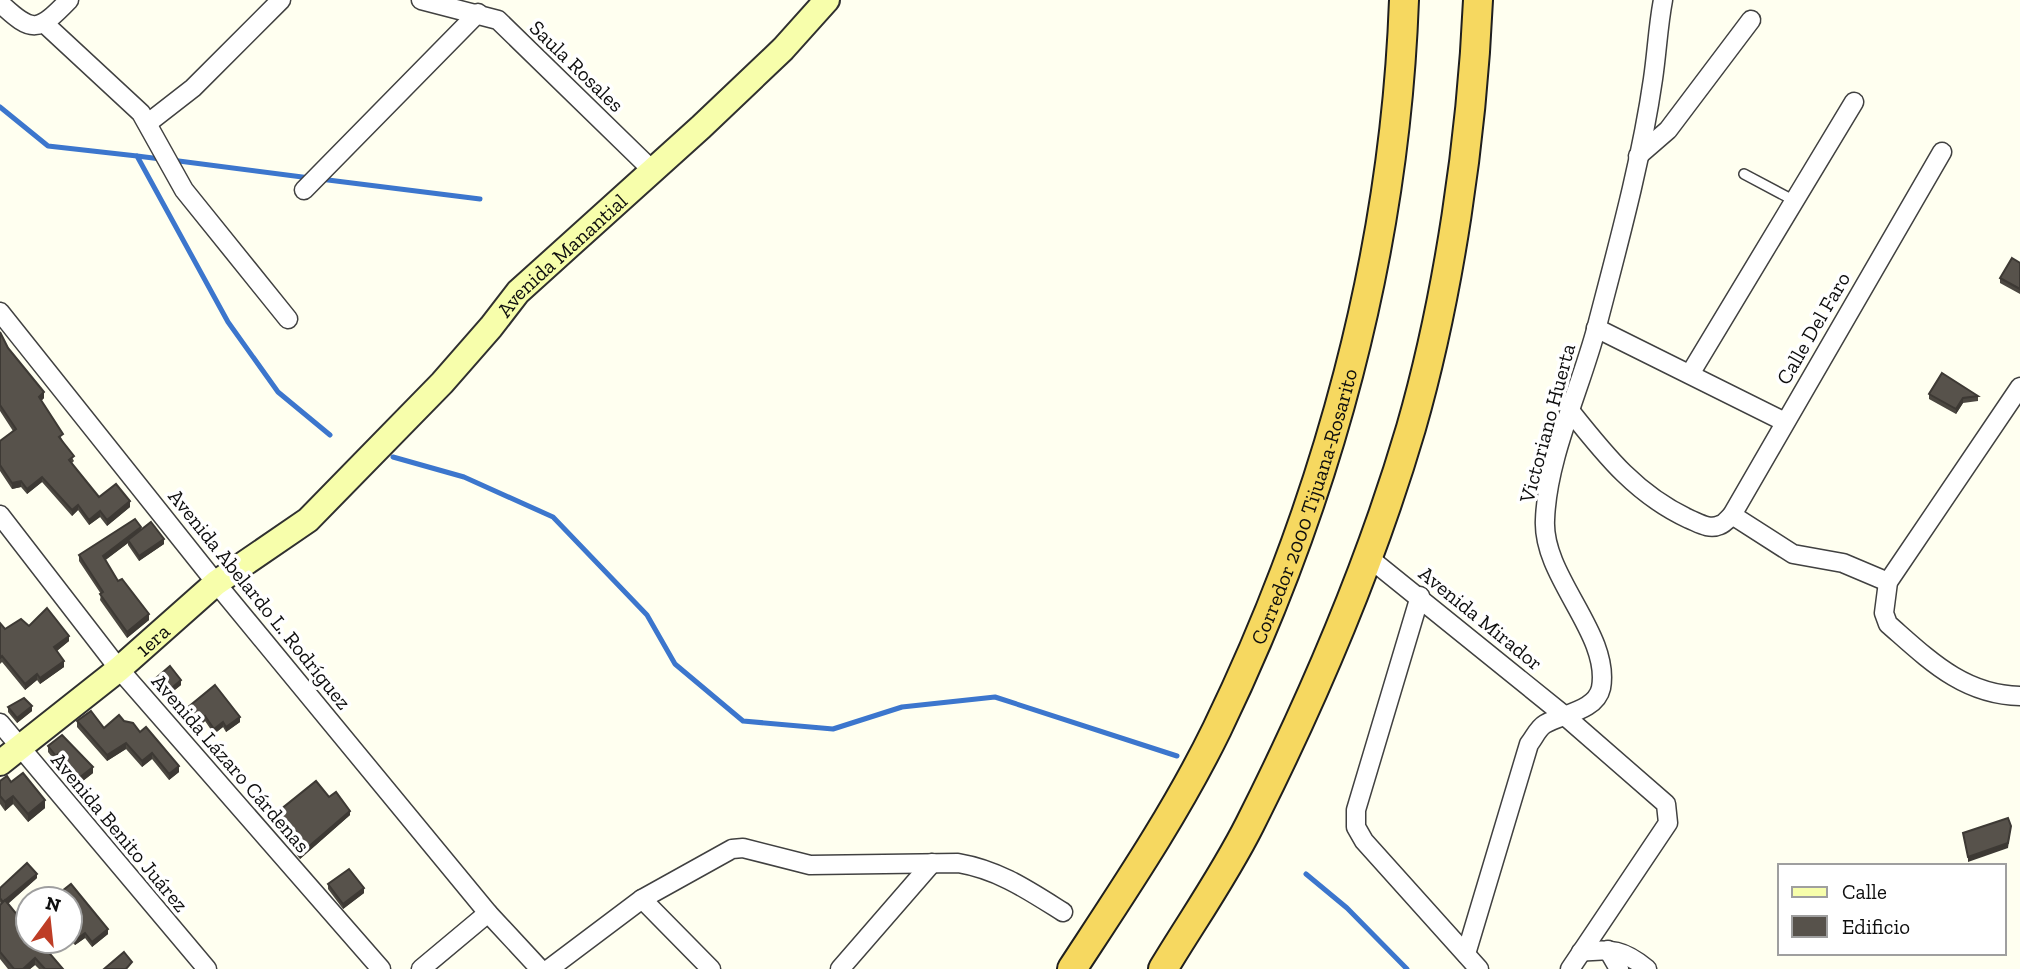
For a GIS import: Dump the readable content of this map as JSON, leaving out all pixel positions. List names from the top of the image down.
{
  "streets": {
    "highway": ["Corredor 2000 Tijuana-Rosarito"],
    "main road": ["Avenida Manantial", "1era"],
    "street": [
      "Saula Rosales",
      "Calle Del Faro",
      "Victoriano Huerta",
      "Avenida Abelardo L. Rodríguez",
      "Avenida Mirador",
      "Avenida Lázaro Cárdenas",
      "Avenida Benito Juárez"
    ]
  },
  "crossings": [
    ["Saula Rosales", "Avenida Manantial"],
    ["Avenida Manantial", "1era"],
    ["Calle Del Faro", "Victoriano Huerta"],
    ["Victoriano Huerta", "Avenida Mirador"],
    ["Avenida Abelardo L. Rodríguez", "1era"],
    ["1era", "Avenida Lázaro Cárdenas"],
    ["1era", "Avenida Benito Juárez"]
  ],
  "legend": ["Calle", "Edificio"],
  "north": "top"
}
